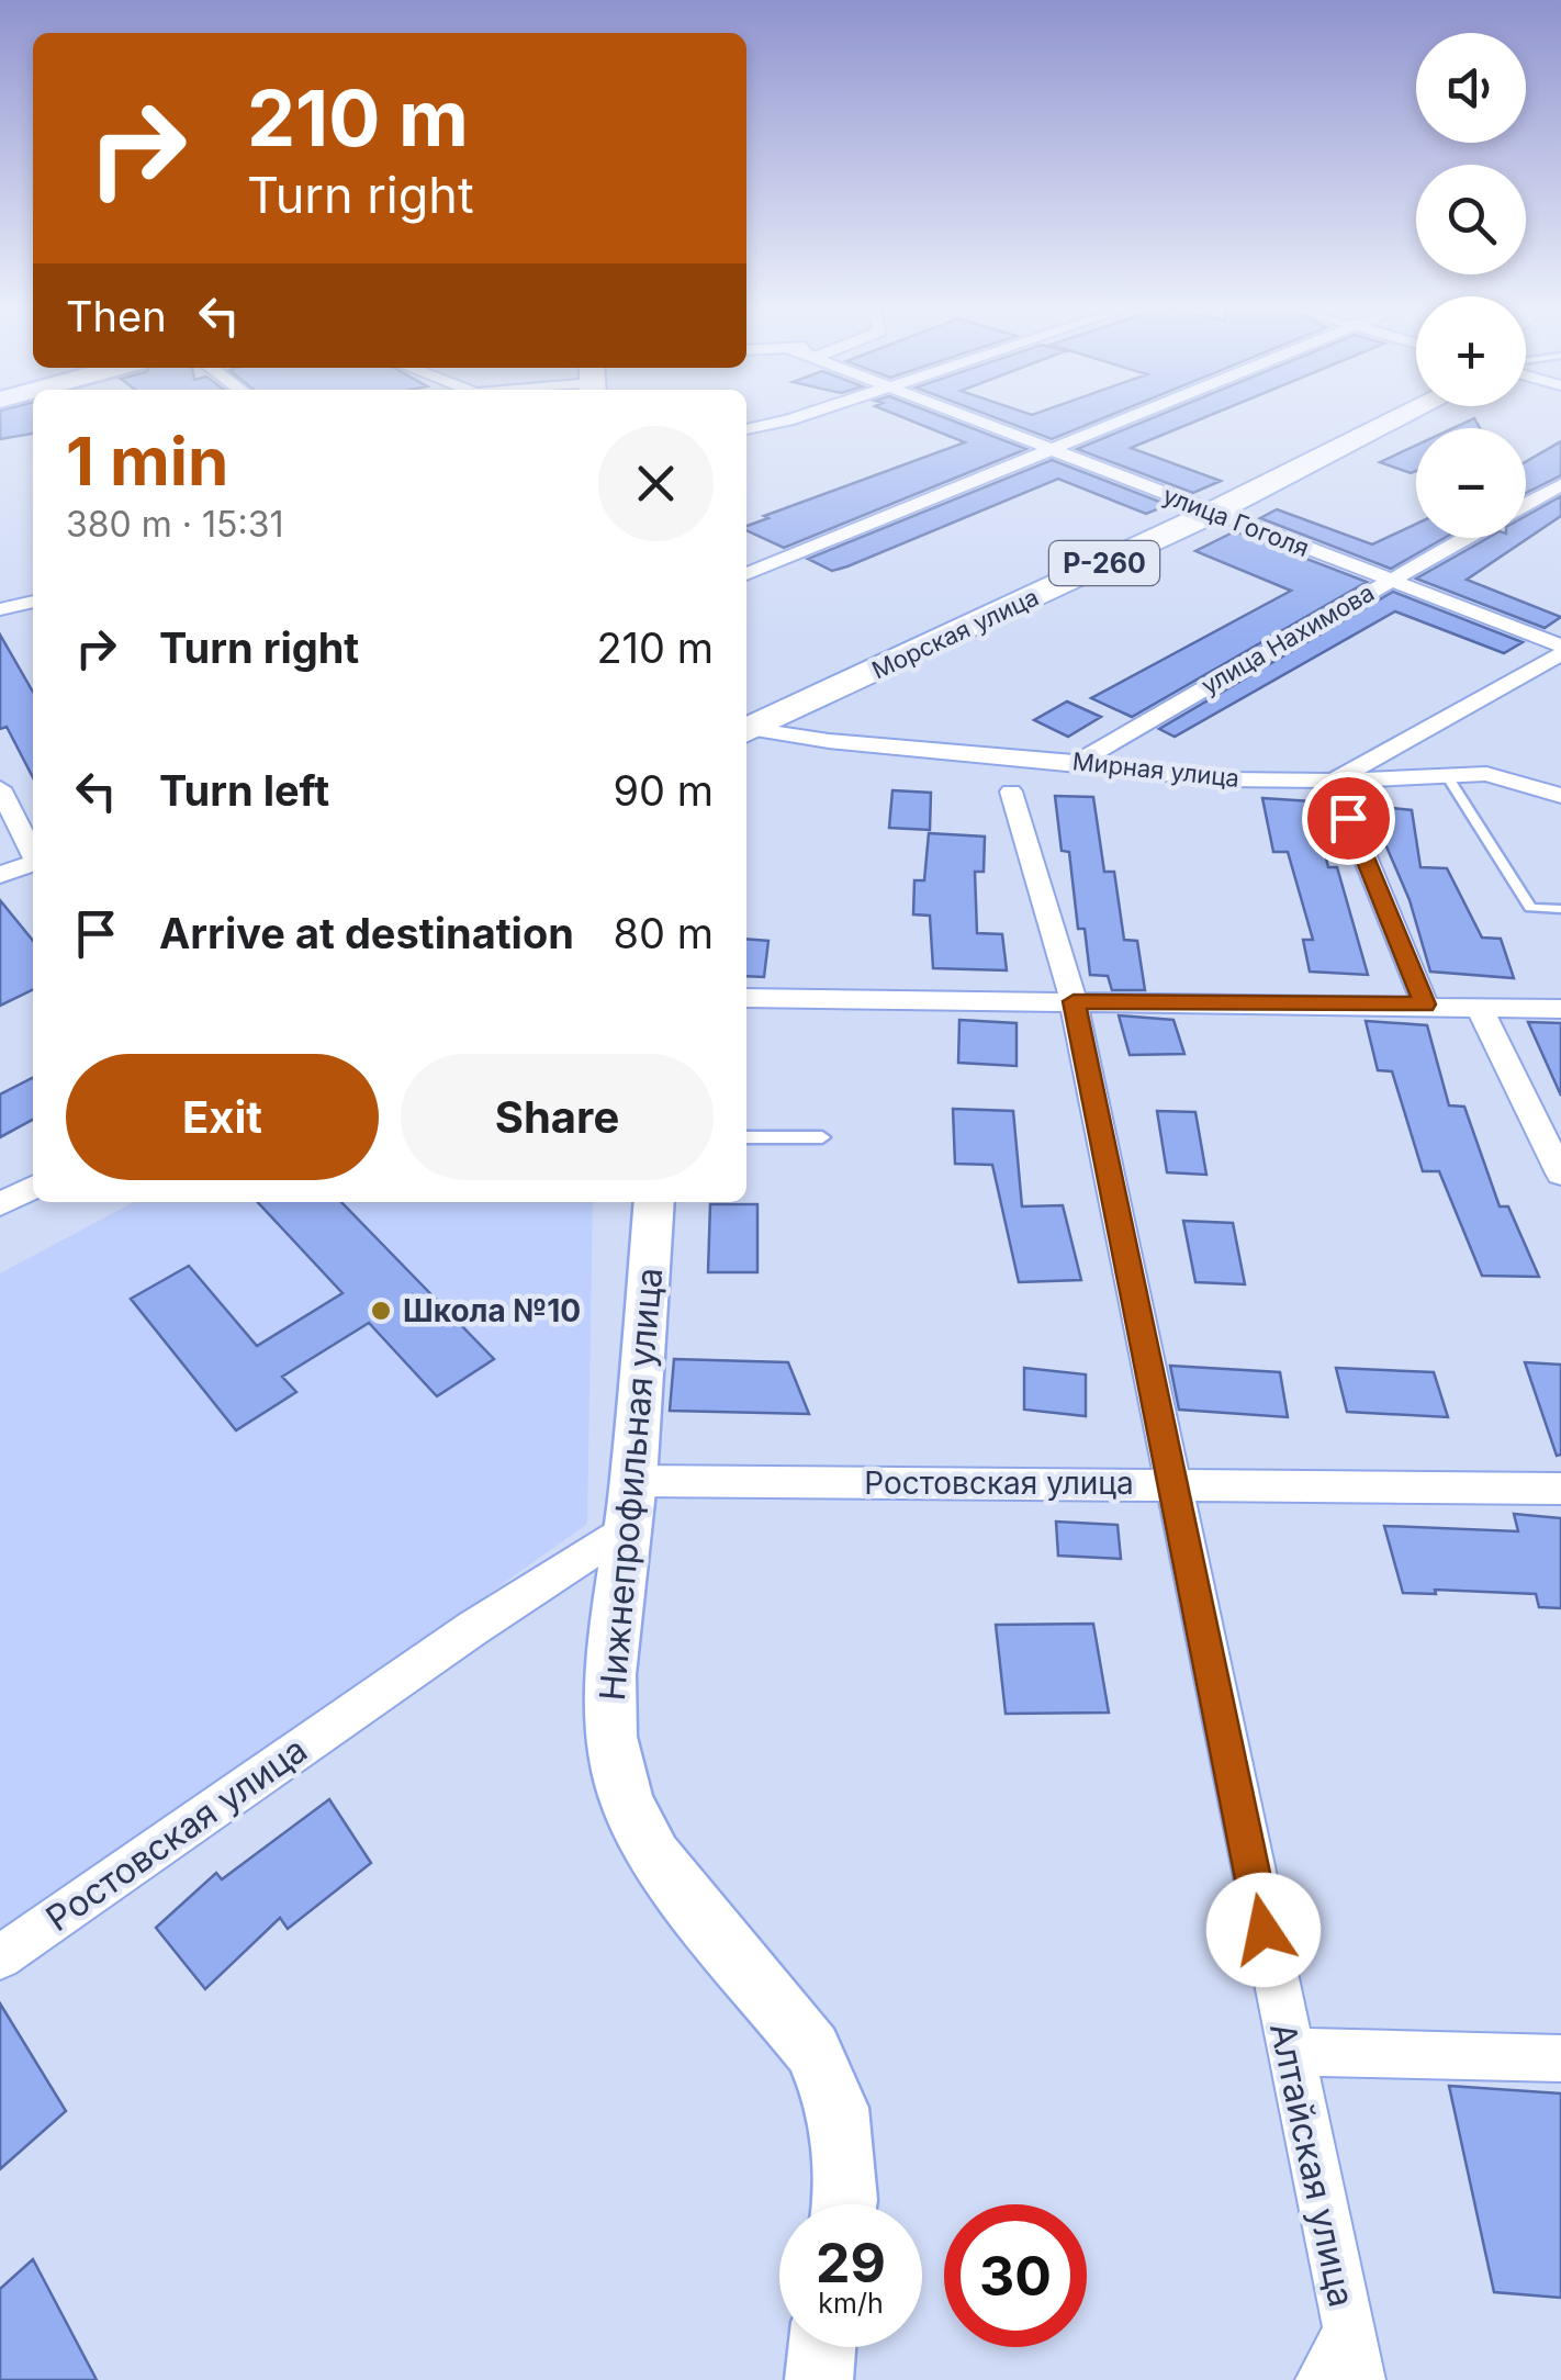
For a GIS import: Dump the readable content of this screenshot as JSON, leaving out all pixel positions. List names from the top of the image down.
{
  "streets": {
    "highway": ["Р-260", "Морская улица"],
    "street": [
      "улица Гоголя",
      "улица Нахимова",
      "Мирная улица",
      "Ростовская улица",
      "Нижнепрофильная улица",
      "Алтайская улица"
    ]
  },
  "crossings": [
    ["улица Гоголя", "Морская улица"],
    ["улица Гоголя", "улица Нахимова"],
    ["улица Нахимова", "Мирная улица"],
    ["улица Нахимова", "Алтайская улица"],
    ["Ростовская улица", "Нижнепрофильная улица"],
    ["Ростовская улица", "Алтайская улица"]
  ],
  "places": ["Школа №10"],
  "page": {
    "map_buttons": ["+", "−"],
    "turn": ["210 m", "Turn right"],
    "then": "Then",
    "heading": ["1 min", "380 m · 15:31"],
    "list": [
      {
        "name": "Turn right",
        "value": "210 m"
      },
      {
        "name": "Turn left",
        "value": "90 m"
      },
      {
        "name": "Arrive at destination",
        "value": "80 m"
      }
    ],
    "buttons": ["Exit", "Share"],
    "speed": "29 km/h",
    "limit": "30"
  }
}
